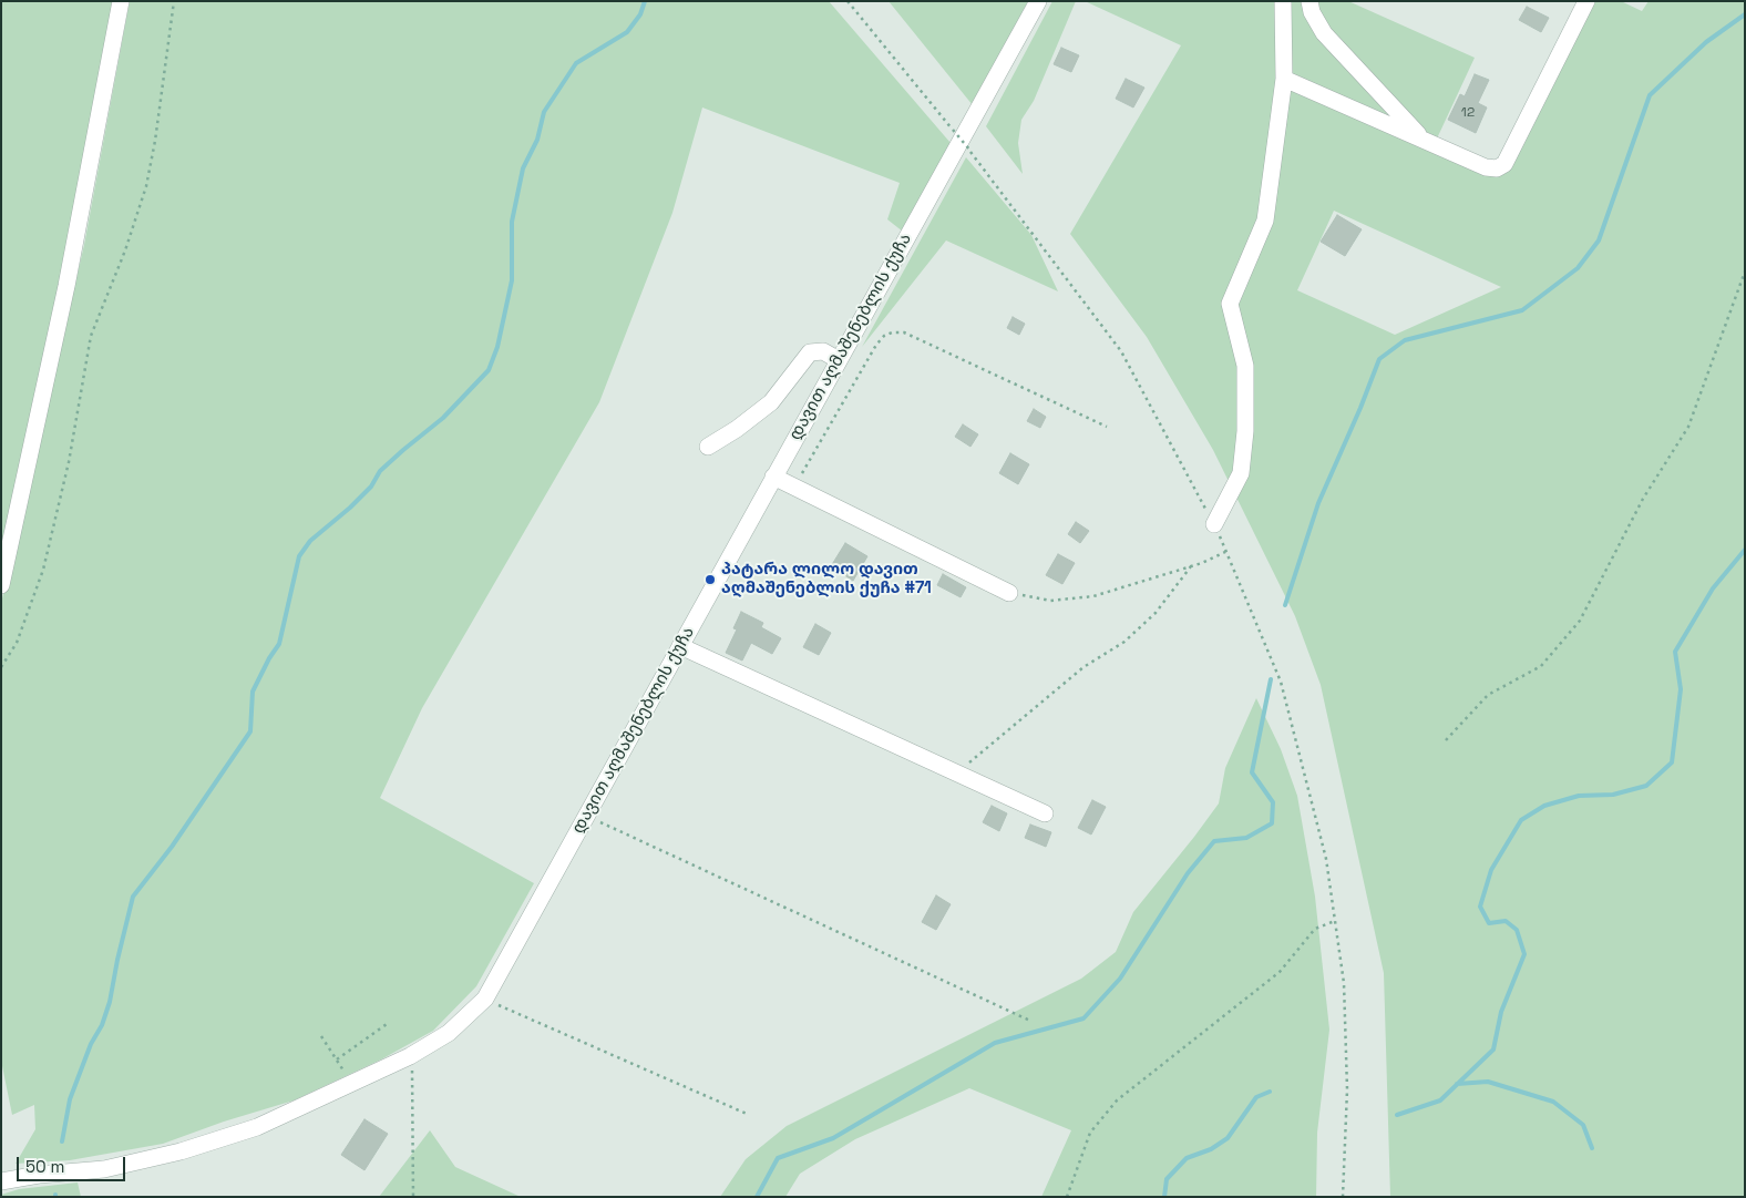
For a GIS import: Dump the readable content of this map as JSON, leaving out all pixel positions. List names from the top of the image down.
{
  "streets": {
    "street": ["დავით აღმაშენებლის ქუჩა"]
  },
  "places": ["პატარა ლილო დავით აღმაშენებლის ქუჩა #71"],
  "house_numbers": ["12"],
  "scale_bar": "50 m"
}
